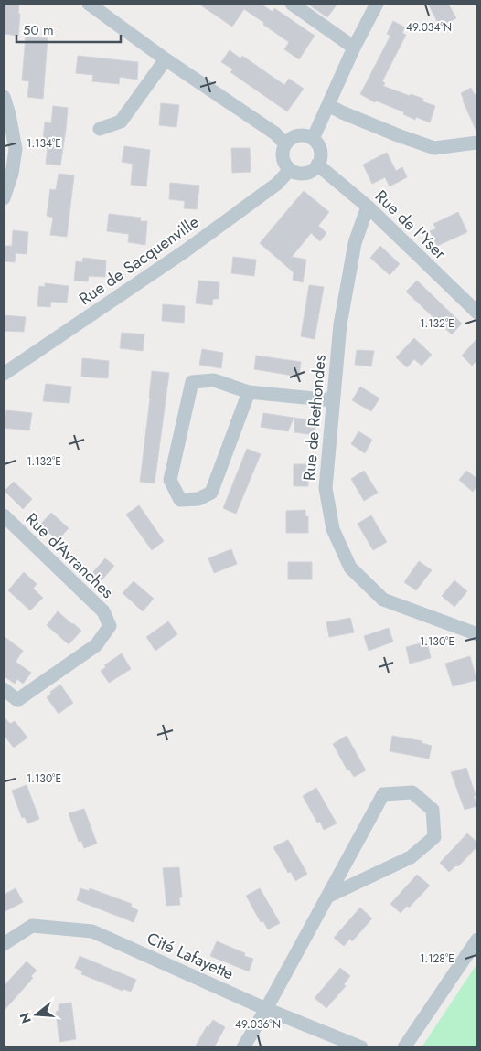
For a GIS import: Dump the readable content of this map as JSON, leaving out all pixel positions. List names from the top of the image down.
{
  "streets": {
    "street": [
      "Rue de l'Yser",
      "Rue de Sacquenville",
      "Rue de Rethondes",
      "Rue d'Avranches",
      "Cité Lafayette"
    ]
  },
  "crossings": [
    ["Rue de l'Yser", "Rue de Sacquenville"],
    ["Rue de l'Yser", "Rue de Rethondes"]
  ],
  "scale_bar": "50 m",
  "north": "left",
  "coordinates": [
    "49.034°N",
    "1.134°E",
    "1.132°E",
    "1.130°E",
    "1.128°E",
    "49.036°N"
  ]
}
